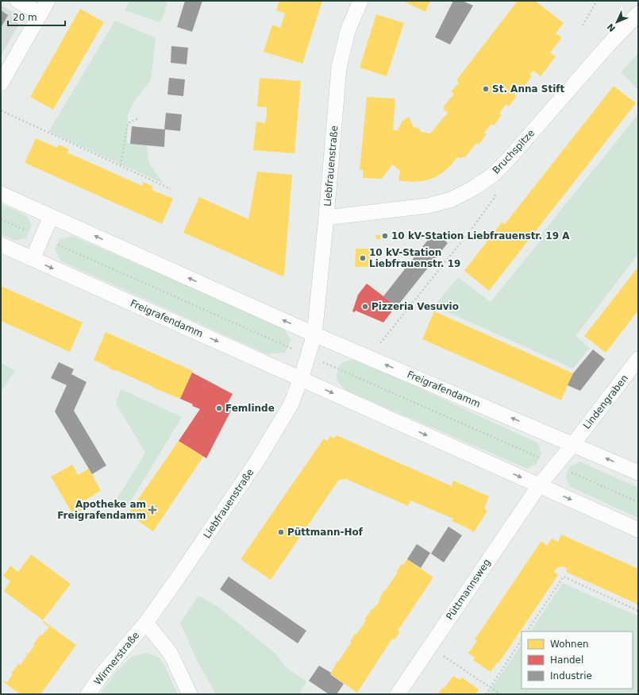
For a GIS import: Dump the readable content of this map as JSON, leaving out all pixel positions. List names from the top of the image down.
{
  "streets": {
    "street": [
      "Bruchspitze",
      "Liebfrauenstraße",
      "Freigrafendamm",
      "Lindengraben",
      "Püttmannsweg",
      "Wirmerstraße"
    ]
  },
  "crossings": [
    ["Bruchspitze", "Liebfrauenstraße"],
    ["Liebfrauenstraße", "Freigrafendamm"],
    ["Liebfrauenstraße", "Wirmerstraße"],
    ["Freigrafendamm", "Lindengraben"],
    ["Freigrafendamm", "Püttmannsweg"]
  ],
  "places": {
    "other": [
      "St. Anna Stift",
      "10 kV-Station Liebfrauenstr. 19 A",
      "10 kV-Station Liebfrauenstr. 19",
      "Pizzeria Vesuvio",
      "Femlinde",
      "Püttmann-Hof"
    ],
    "health": ["Apotheke am Freigrafendamm"]
  },
  "legend": ["Wohnen", "Handel", "Industrie"],
  "scale_bar": "20 m",
  "north": "bottom left"
}
